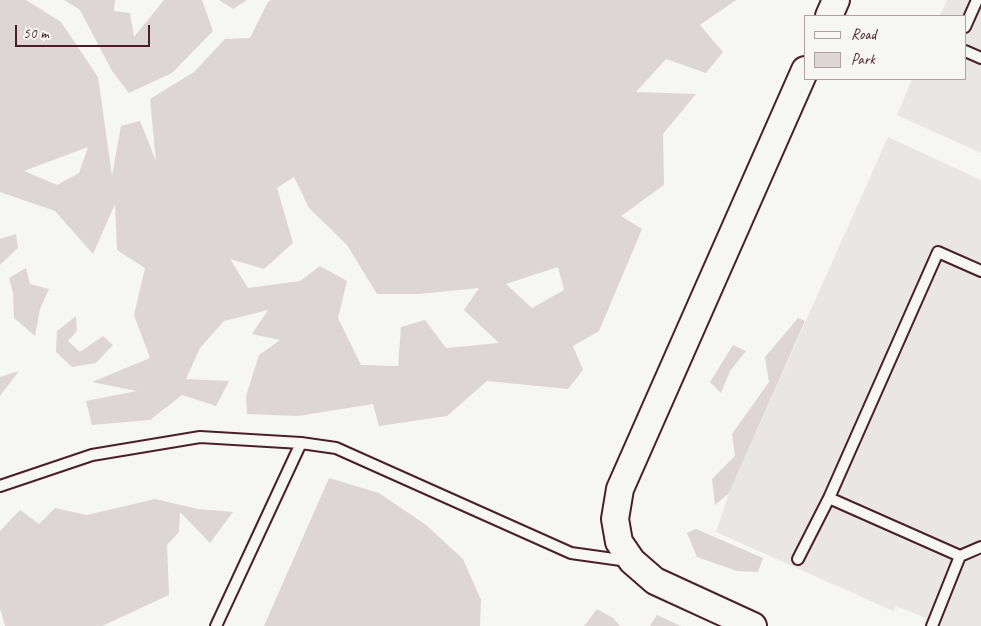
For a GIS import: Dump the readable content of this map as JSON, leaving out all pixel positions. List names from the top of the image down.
{
  "legend": ["Road", "Park"],
  "scale_bar": "50 m"
}
